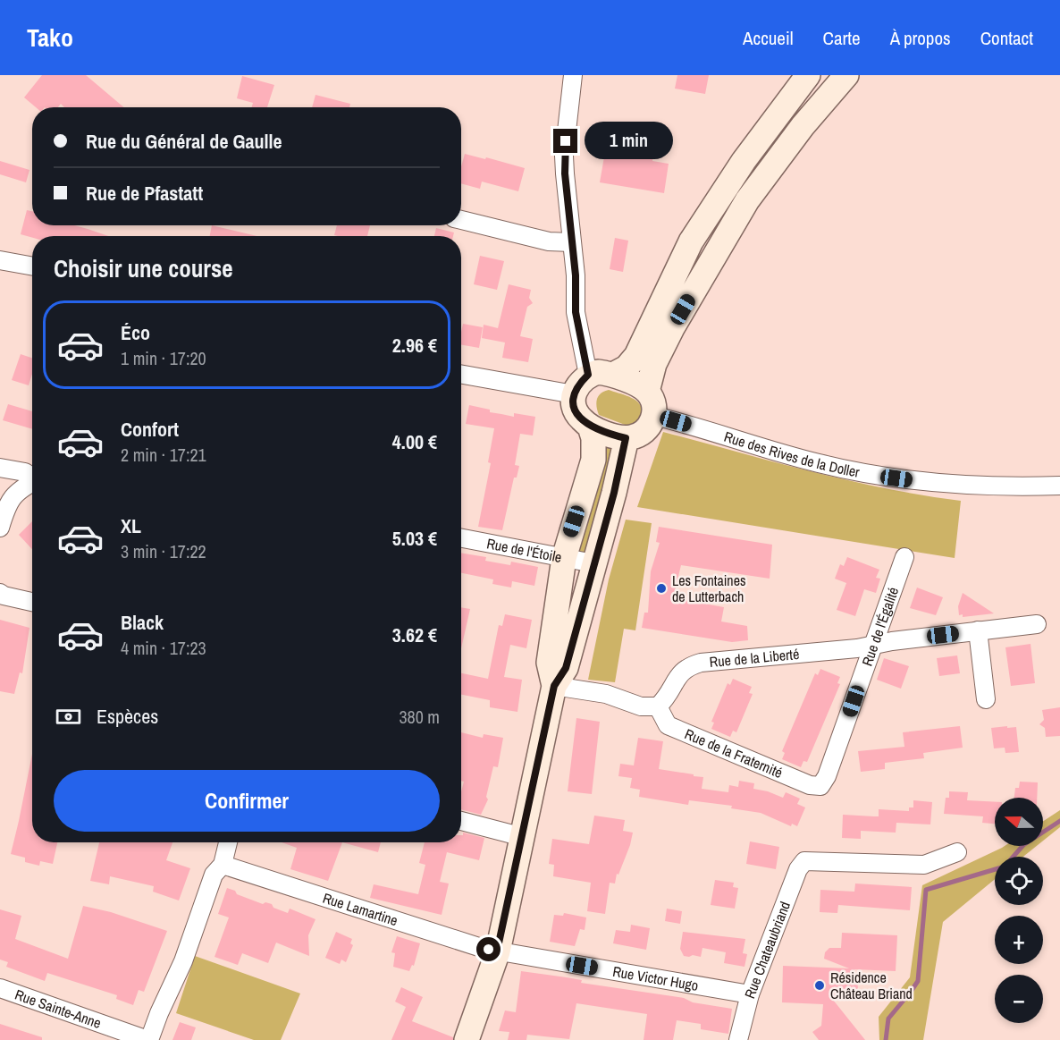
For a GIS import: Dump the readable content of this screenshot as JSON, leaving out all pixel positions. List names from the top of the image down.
{
  "streets": {
    "street": [
      "Rue des Rives de la Doller",
      "Rue de l'Étoile",
      "Rue de l'Égalité",
      "Rue de la Liberté",
      "Rue de la Fraternité",
      "Rue Lamartine",
      "Rue Chateaubriand",
      "Rue Victor Hugo",
      "Rue Sainte-Anne"
    ]
  },
  "crossings": [
    ["Rue de l'Égalité", "Rue de la Liberté"],
    ["Rue de l'Égalité", "Rue de la Fraternité"],
    ["Rue de la Liberté", "Rue de la Fraternité"],
    ["Rue Lamartine", "Rue Victor Hugo"],
    ["Rue Chateaubriand", "Rue Victor Hugo"]
  ],
  "places": ["Les Fontaines de Lutterbach", "Résidence Château Briand"],
  "north": "left",
  "page": {
    "header": "Tako",
    "nav": [
      "Accueil",
      "Carte",
      "À propos",
      "Contact"
    ],
    "banner": ["Rue du Général de Gaulle", "Rue de Pfastatt"],
    "bubble": "1 min",
    "heading": "Choisir une course",
    "list": [
      {
        "name": "Éco",
        "note": "1 min · 17:20",
        "value": "2.96 €"
      },
      {
        "name": "Confort",
        "note": "2 min · 17:21",
        "value": "4.00 €"
      },
      {
        "name": "XL",
        "note": "3 min · 17:22",
        "value": "5.03 €"
      },
      {
        "name": "Black",
        "note": "4 min · 17:23",
        "value": "3.62 €"
      }
    ],
    "pay": ["Espèces", "380 m"],
    "buttons": "Confirmer",
    "map_buttons": ["+", "−"]
  }
}
